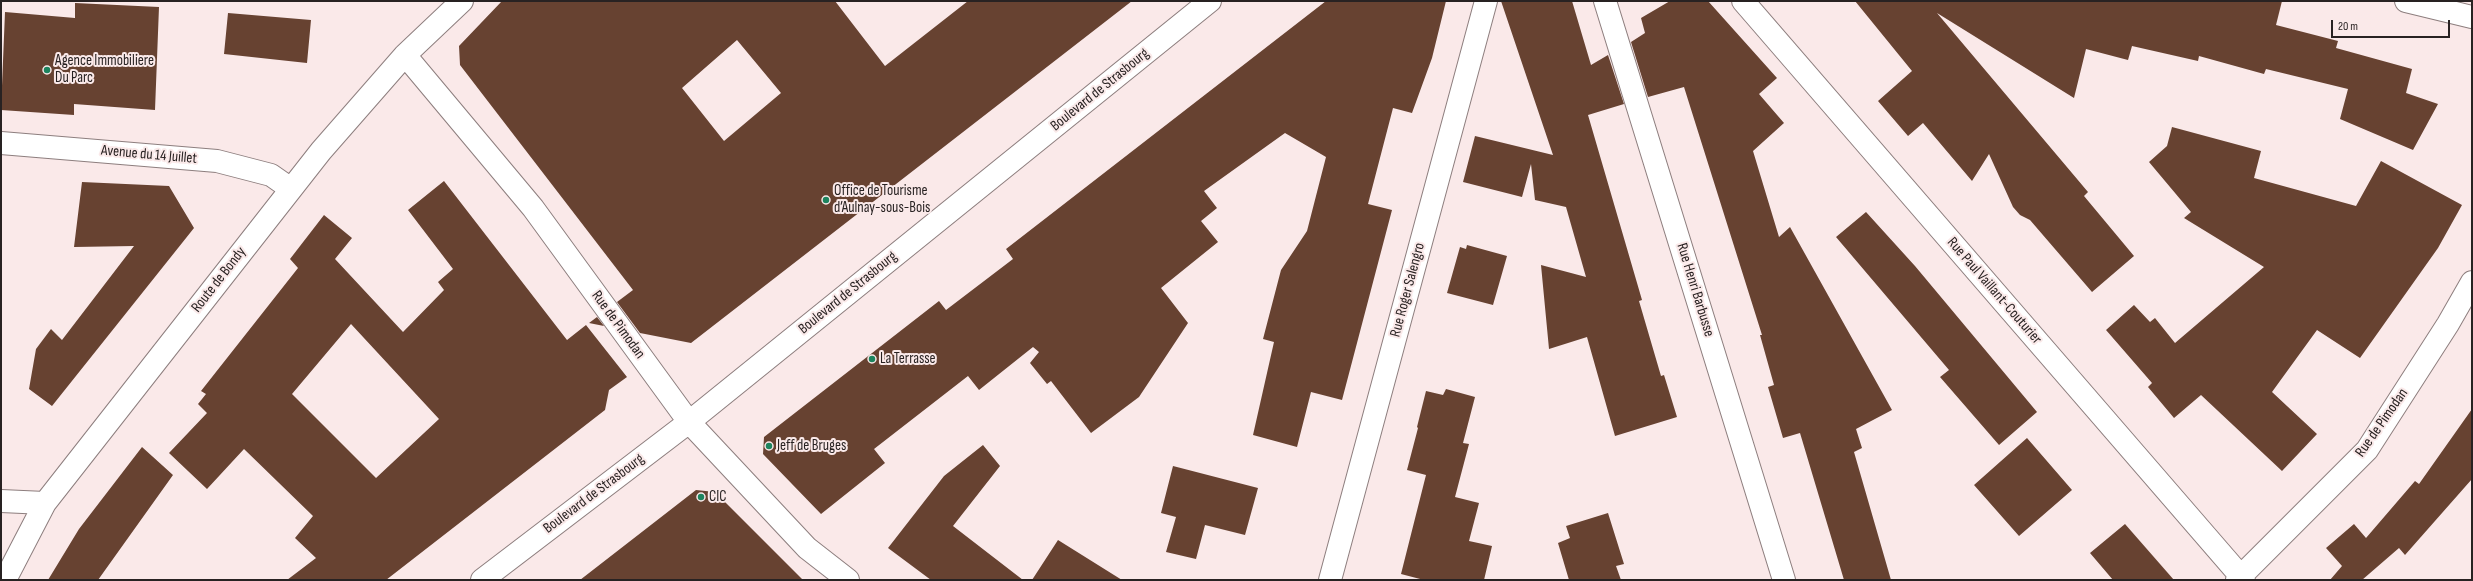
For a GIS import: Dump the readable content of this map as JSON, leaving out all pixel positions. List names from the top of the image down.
{
  "streets": {
    "street": [
      "Boulevard de Strasbourg",
      "Avenue du 14 Juillet",
      "Route de Bondy",
      "Rue Roger Salengro",
      "Rue Henri Barbusse",
      "Rue Paul Vaillant-Couturier",
      "Rue de Pimodan"
    ]
  },
  "crossings": [
    ["Boulevard de Strasbourg", "Rue de Pimodan"],
    ["Avenue du 14 Juillet", "Route de Bondy"],
    ["Route de Bondy", "Rue de Pimodan"],
    ["Rue Paul Vaillant-Couturier", "Rue de Pimodan"]
  ],
  "places": [
    "Agence Immobiliere Du Parc",
    "Office de Tourisme d’Aulnay-sous-Bois",
    "La Terrasse",
    "Jeff de Bruges",
    "CIC"
  ],
  "scale_bar": "20 m"
}
